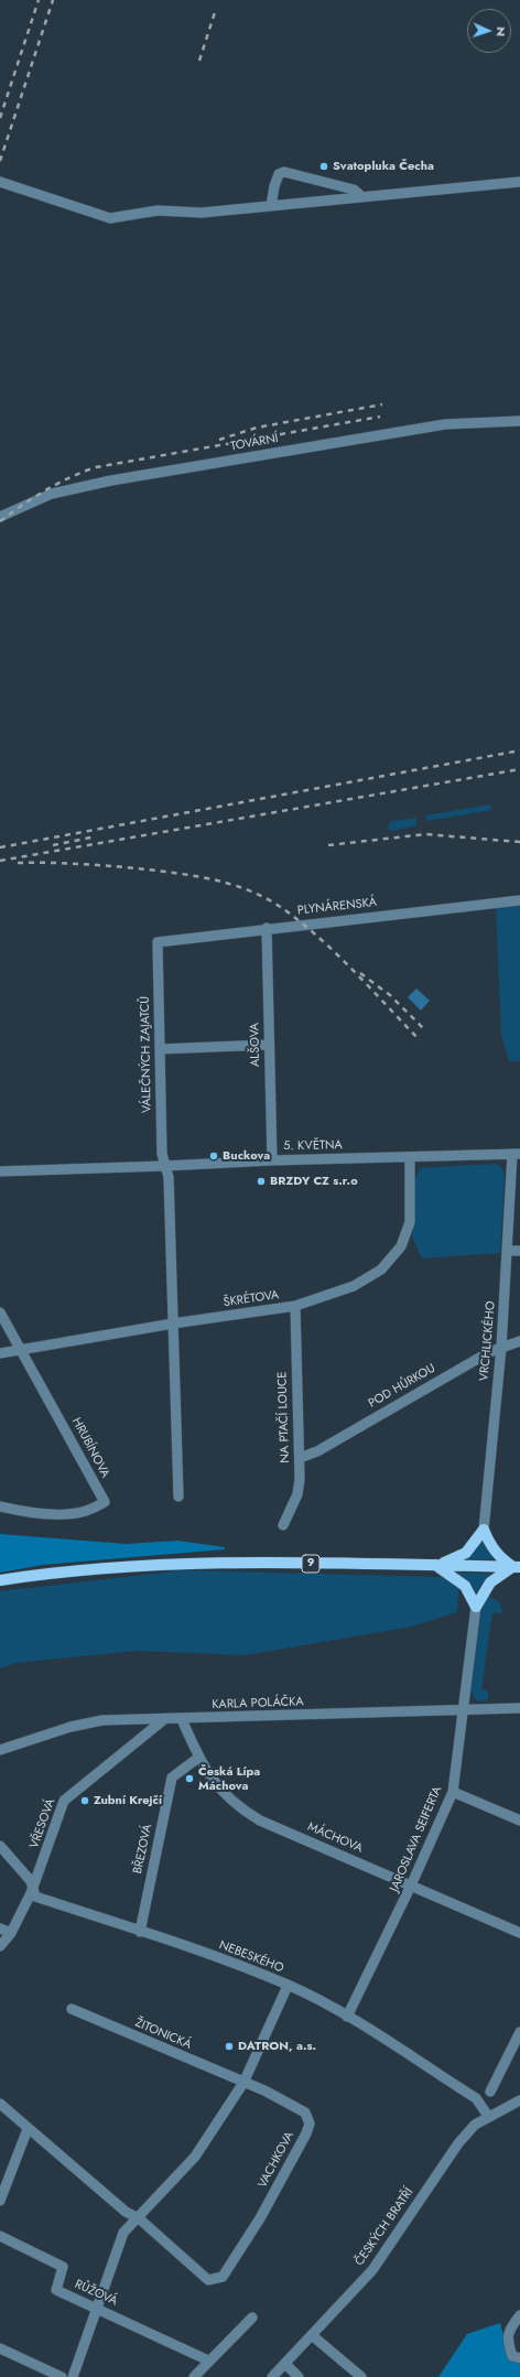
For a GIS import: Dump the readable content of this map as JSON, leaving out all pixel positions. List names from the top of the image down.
{
  "streets": {
    "main road": ["9"],
    "street": [
      "TOVÁRNÍ",
      "PLYNÁRENSKÁ",
      "ALŠOVA",
      "VÁLEČNÝCH ZAJATCŮ",
      "5. KVĚTNA",
      "ŠKRÉTOVA",
      "VRCHLICKÉHO",
      "POD HŮRKOU",
      "NA PTAČÍ LOUCE",
      "HRUBÍNOVA",
      "KARLA POLÁČKA",
      "VŘESOVÁ",
      "MÁCHOVA",
      "JAROSLAVA SEIFERTA",
      "BŘEZOVÁ",
      "NEBESKÉHO",
      "ŽITONICKÁ",
      "VACHKOVA",
      "ČESKÝCH BRATŘÍ",
      "RŮŽOVÁ"
    ]
  },
  "crossings": [
    ["PLYNÁRENSKÁ", "ALŠOVA"],
    ["PLYNÁRENSKÁ", "VÁLEČNÝCH ZAJATCŮ"],
    ["ALŠOVA", "5. KVĚTNA"],
    ["VÁLEČNÝCH ZAJATCŮ", "5. KVĚTNA"],
    ["5. KVĚTNA", "ŠKRÉTOVA"],
    ["5. KVĚTNA", "VRCHLICKÉHO"],
    ["ŠKRÉTOVA", "NA PTAČÍ LOUCE"],
    ["ŠKRÉTOVA", "HRUBÍNOVA"],
    ["VRCHLICKÉHO", "POD HŮRKOU"],
    ["POD HŮRKOU", "NA PTAČÍ LOUCE"],
    ["KARLA POLÁČKA", "VŘESOVÁ"],
    ["KARLA POLÁČKA", "MÁCHOVA"],
    ["KARLA POLÁČKA", "JAROSLAVA SEIFERTA"],
    ["VŘESOVÁ", "NEBESKÉHO"],
    ["MÁCHOVA", "JAROSLAVA SEIFERTA"],
    ["MÁCHOVA", "BŘEZOVÁ"],
    ["JAROSLAVA SEIFERTA", "NEBESKÉHO"],
    ["BŘEZOVÁ", "NEBESKÉHO"],
    ["NEBESKÉHO", "ČESKÝCH BRATŘÍ"],
    ["ŽITONICKÁ", "VACHKOVA"]
  ],
  "places": [
    "Svatopluka Čecha",
    "Buckova",
    "BRZDY CZ s.r.o",
    "Česká Lípa Máchova",
    "Zubní Krejčí",
    "DATRON, a.s."
  ],
  "north": "right"
}
